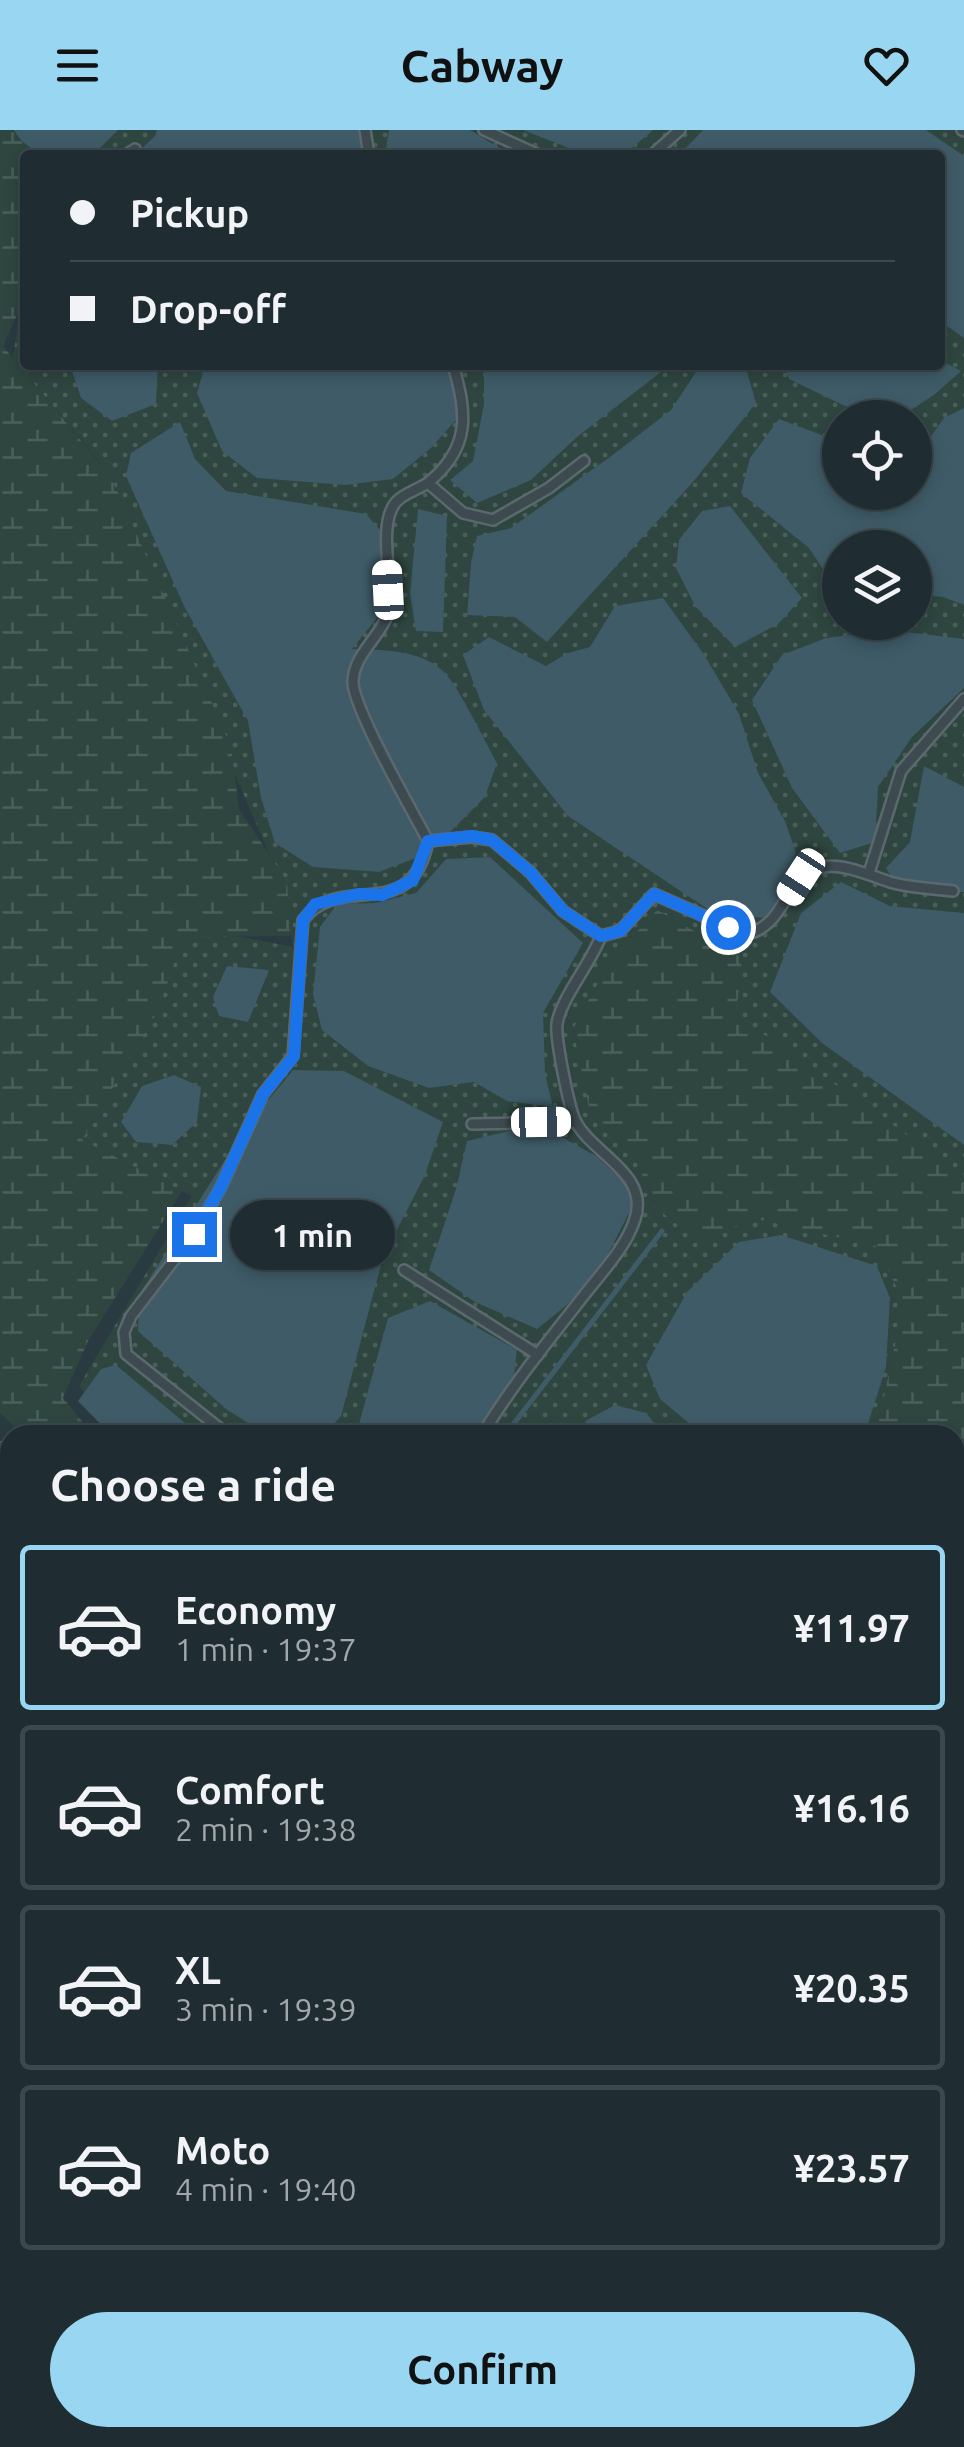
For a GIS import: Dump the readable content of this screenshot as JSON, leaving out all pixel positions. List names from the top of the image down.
{
  "page": {
    "header": "Cabway",
    "banner": ["Pickup", "Drop-off"],
    "bubble": "1 min",
    "heading": "Choose a ride",
    "list": [
      {
        "name": "Economy",
        "note": "1 min · 19:37",
        "value": "¥11.97"
      },
      {
        "name": "Comfort",
        "note": "2 min · 19:38",
        "value": "¥16.16"
      },
      {
        "name": "XL",
        "note": "3 min · 19:39",
        "value": "¥20.35"
      },
      {
        "name": "Moto",
        "note": "4 min · 19:40",
        "value": "¥23.57"
      }
    ],
    "buttons": "Confirm"
  }
}
